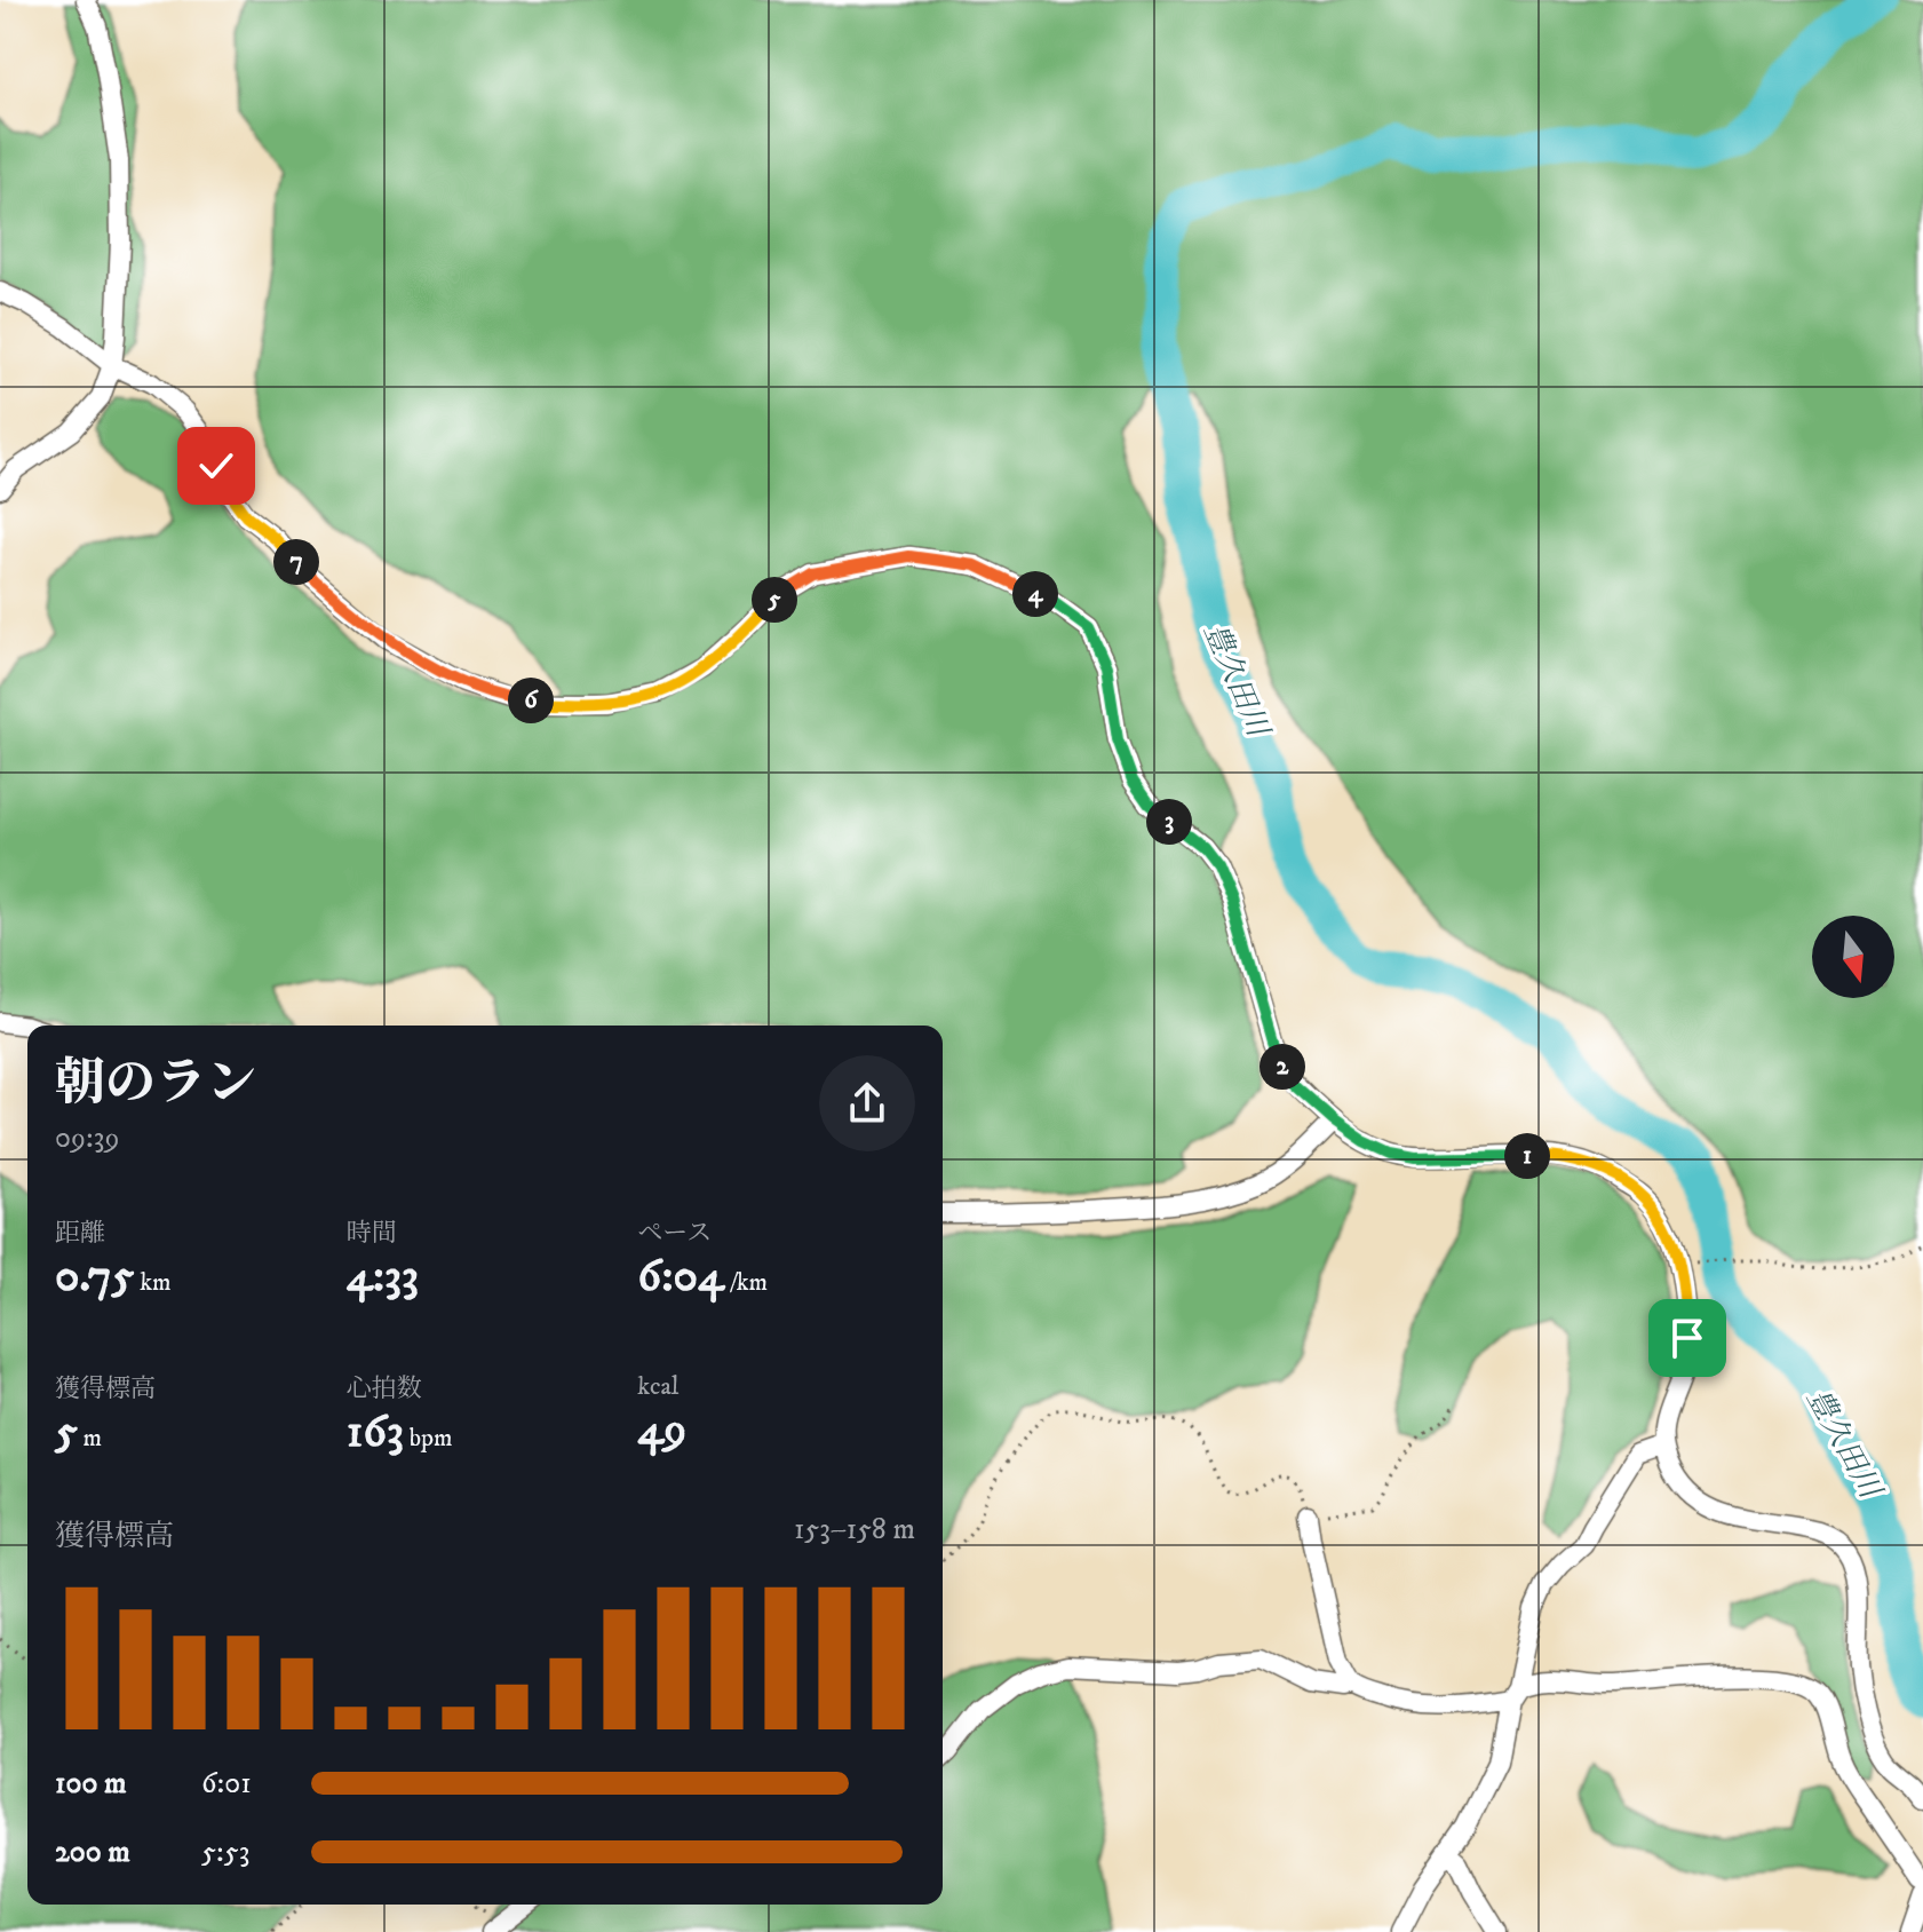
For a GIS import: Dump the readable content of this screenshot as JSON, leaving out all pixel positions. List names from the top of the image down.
{
  "water": ["豊久田川"],
  "north": "bottom",
  "page": {
    "pins": [
      "7",
      "4",
      "5",
      "6",
      "3",
      "2",
      "1"
    ],
    "heading": ["朝のラン", "09:39"],
    "stats": [
      ["距離", "0.75 km"],
      ["時間", "4:33"],
      ["ペース", "6:04 /km"],
      ["獲得標高", "5 m"],
      ["心拍数", "163 bpm"],
      ["kcal", "49"]
    ],
    "chart": ["獲得標高", "153–158 m"],
    "list": [
      {
        "name": "100 m",
        "note": "6:01"
      },
      {
        "name": "200 m",
        "note": "5:53"
      }
    ]
  }
}
